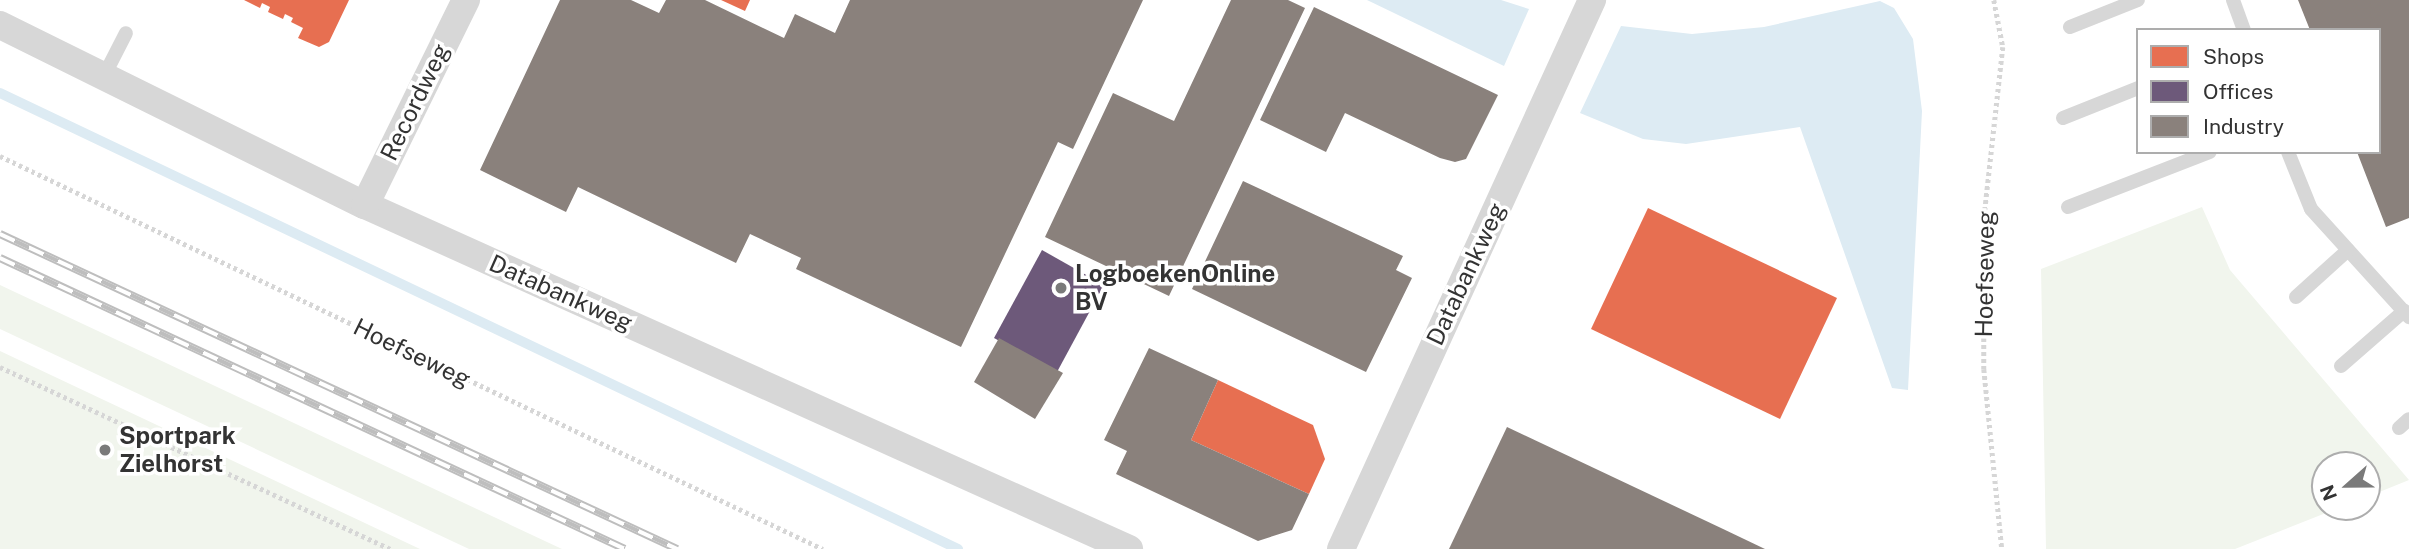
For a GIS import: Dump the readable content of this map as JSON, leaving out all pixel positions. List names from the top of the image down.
{
  "streets": {
    "street": ["Recordweg", "Databankweg"],
    "path": ["Hoefseweg"]
  },
  "crossings": [
    ["Recordweg", "Databankweg"]
  ],
  "places": ["LogboekenOnline BV", "Sportpark Zielhorst"],
  "legend": ["Shops", "Offices", "Industry"],
  "north": "left"
}
